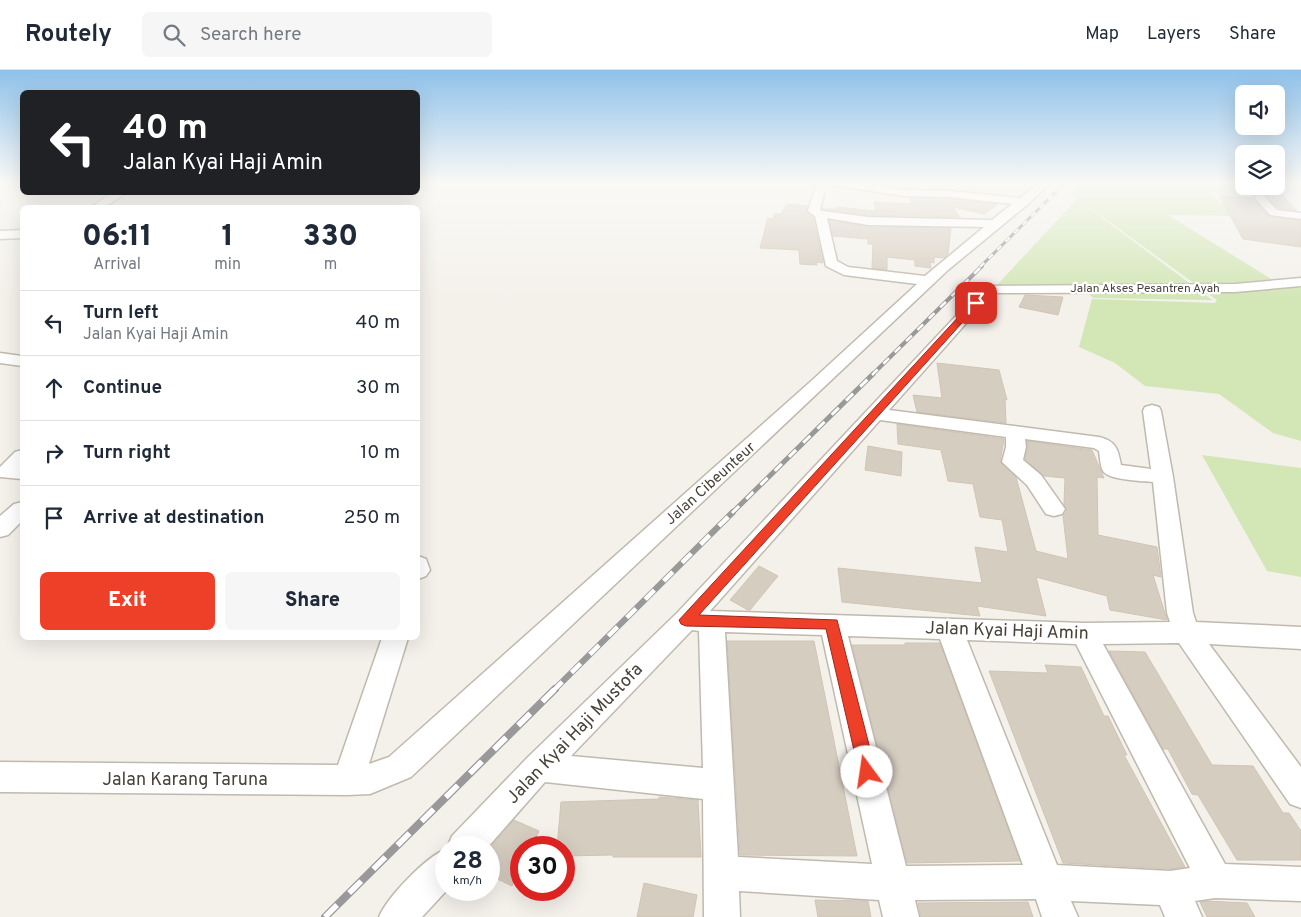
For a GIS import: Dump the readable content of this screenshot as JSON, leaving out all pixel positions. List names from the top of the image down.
{
  "streets": {
    "street": [
      "Jalan Akses Pesantren Ayah",
      "Jalan Cibeunteur",
      "Jalan Kyai Haji Amin",
      "Jalan Kyai Haji Mustofa",
      "Jalan Karang Taruna"
    ]
  },
  "crossings": [
    ["Jalan Akses Pesantren Ayah", "Jalan Kyai Haji Mustofa"],
    ["Jalan Cibeunteur", "Jalan Karang Taruna"],
    ["Jalan Kyai Haji Amin", "Jalan Kyai Haji Mustofa"]
  ],
  "page": {
    "header": "Routely",
    "search": "Search here",
    "nav": ["Map", "Layers", "Share"],
    "turn": ["40 m", "Jalan Kyai Haji Amin"],
    "eta": [
      "06:11",
      "Arrival",
      "1",
      "min",
      "330",
      "m"
    ],
    "list": [
      {
        "name": "Turn left",
        "note": "Jalan Kyai Haji Amin",
        "value": "40 m"
      },
      {
        "name": "Continue",
        "value": "30 m"
      },
      {
        "name": "Turn right",
        "value": "10 m"
      },
      {
        "name": "Arrive at destination",
        "value": "250 m"
      }
    ],
    "buttons": ["Exit", "Share"],
    "speed": "28 km/h",
    "limit": "30"
  }
}
